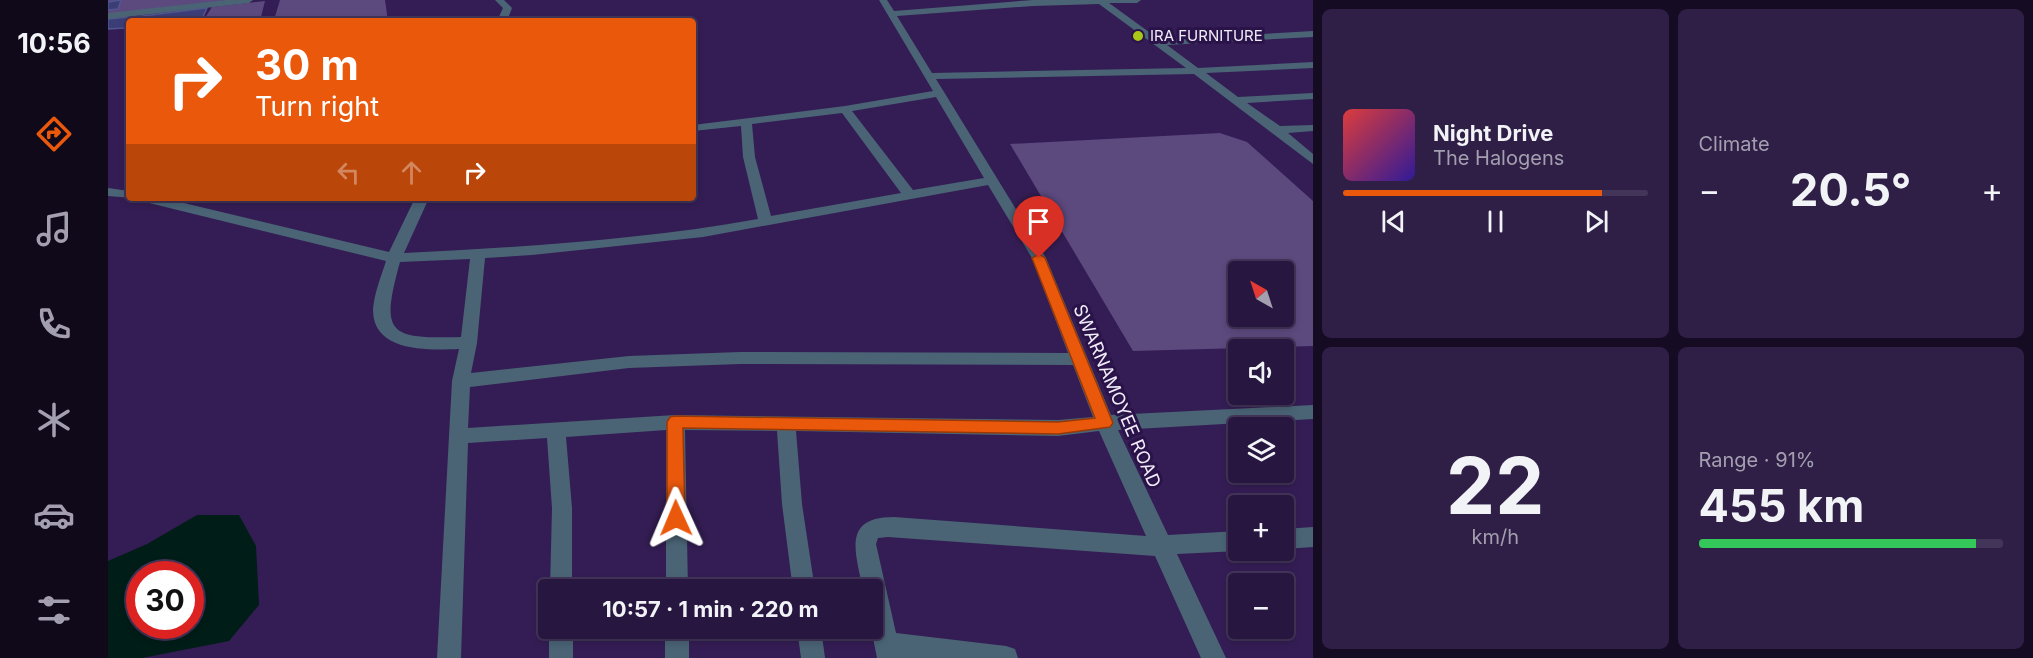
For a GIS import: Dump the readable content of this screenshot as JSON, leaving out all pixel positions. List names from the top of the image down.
{
  "streets": {
    "street": ["SWARNAMOYEE ROAD"]
  },
  "places": ["IRA FURNITURE"],
  "north": "top left",
  "page": {
    "tabs": "10:56",
    "tile": [
      "Climate",
      ["22", "km/h"],
      ["Range · 91%", "455 km"]
    ],
    "turn": ["30 m", "Turn right"],
    "song": ["Night Drive", "The Halogens"],
    "heat": ["−", "20.5°", "+"],
    "map_buttons": ["+", "−"],
    "limit": "30",
    "trip": "10:57 · 1 min · 220 m"
  }
}
